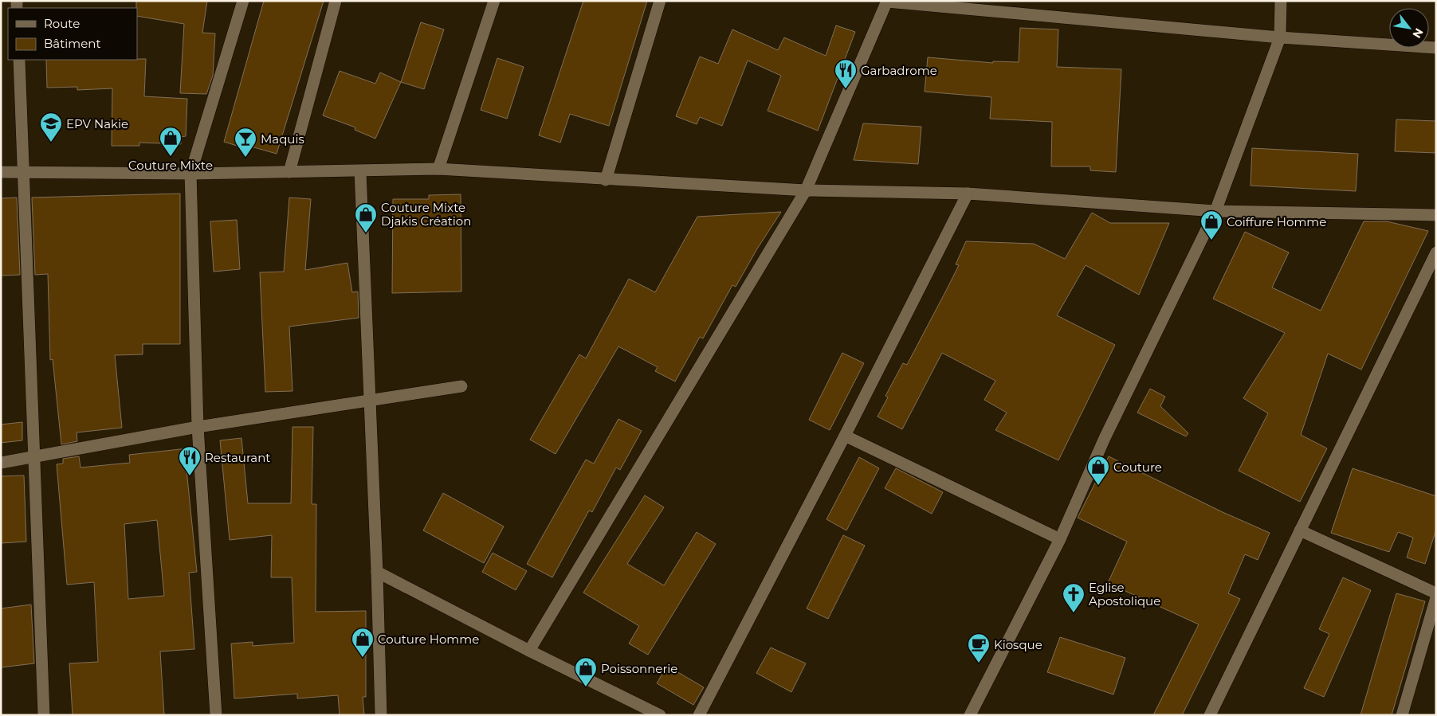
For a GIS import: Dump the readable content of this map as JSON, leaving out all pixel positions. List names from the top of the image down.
{
  "places": {
    "restaurant": ["Garbadrome", "Restaurant"],
    "school or university": ["EPV Nakie"],
    "shop": [
      "Couture Mixte",
      "Couture Mixte Djakis Création",
      "Coiffure Homme",
      "Couture",
      "Couture Homme",
      "Poissonnerie"
    ],
    "bar": ["Maquis"],
    "church": ["Eglise Apostolique"],
    "cafe": ["Kiosque"]
  },
  "legend": ["Route", "Bâtiment"],
  "north": "bottom right"
}
